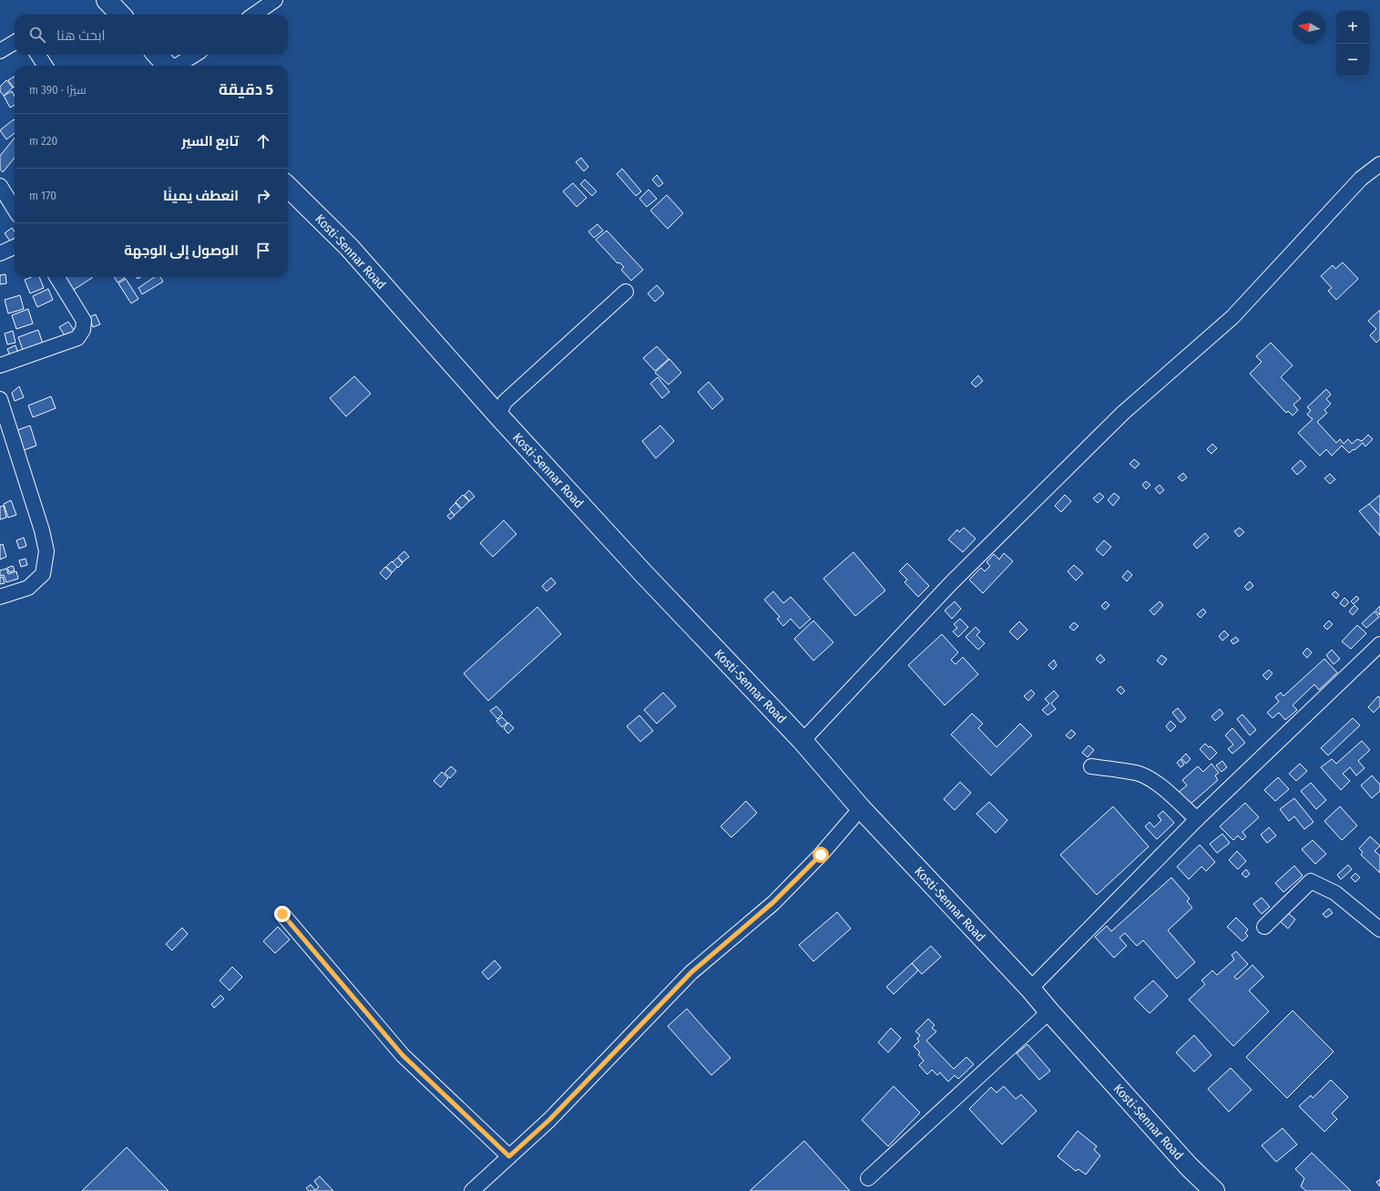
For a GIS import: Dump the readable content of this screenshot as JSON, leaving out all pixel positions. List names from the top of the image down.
{
  "streets": {
    "highway": ["Kosti-Sennar Road"]
  },
  "north": "left",
  "page": {
    "map_buttons": ["+", "−"],
    "search": "ابحث هنا",
    "heading": ["5 دقيقة", "سيرًا · 390 m"],
    "list": [
      ["تابع السير", "220 m"],
      ["انعطف يمينًا", "170 m"],
      "الوصول إلى الوجهة"
    ]
  }
}
